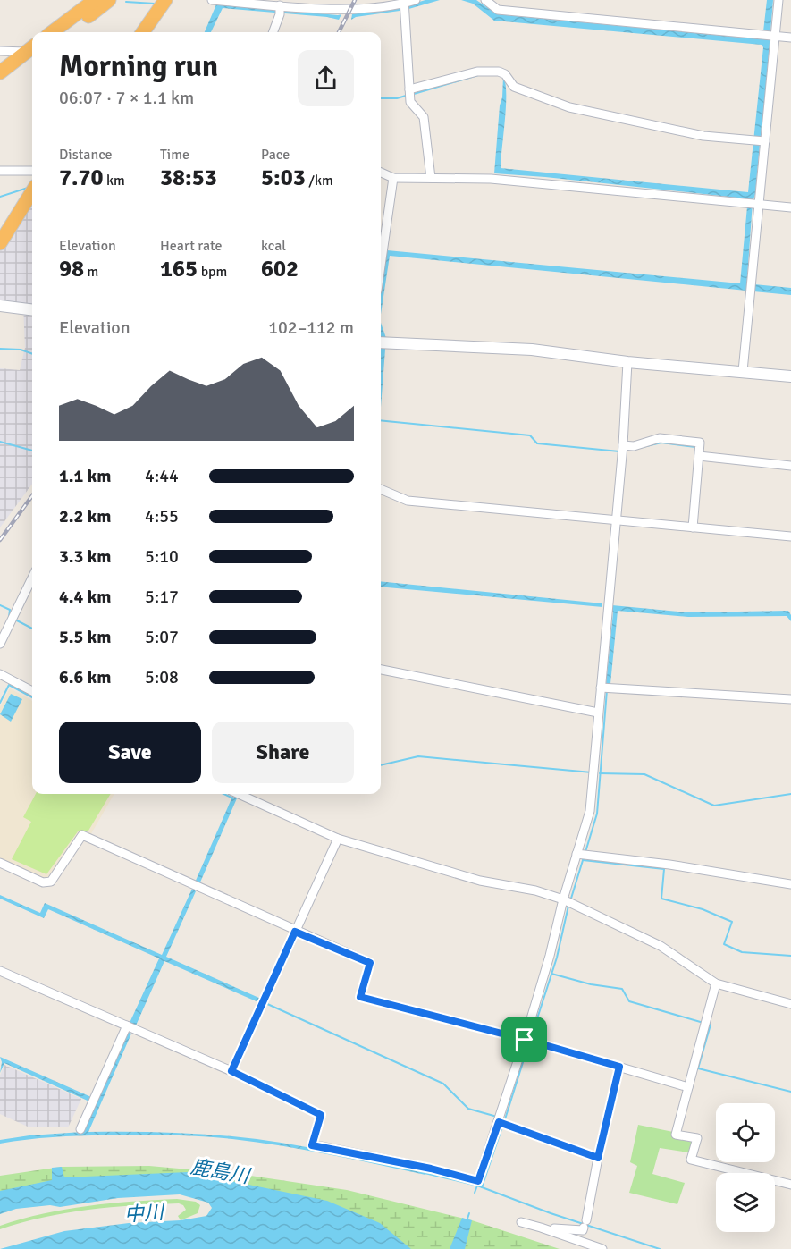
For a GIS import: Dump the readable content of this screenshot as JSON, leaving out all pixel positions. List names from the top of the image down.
{
  "water": ["鹿島川", "中川"],
  "page": {
    "heading": ["Morning run", "06:07 · 7 × 1.1 km"],
    "stats": [
      ["Distance", "7.70 km"],
      ["Time", "38:53"],
      ["Pace", "5:03 /km"],
      ["Elevation", "98 m"],
      ["Heart rate", "165 bpm"],
      ["kcal", "602"]
    ],
    "chart": ["Elevation", "102–112 m"],
    "list": [
      {
        "name": "1.1 km",
        "note": "4:44"
      },
      {
        "name": "2.2 km",
        "note": "4:55"
      },
      {
        "name": "3.3 km",
        "note": "5:10"
      },
      {
        "name": "4.4 km",
        "note": "5:17"
      },
      {
        "name": "5.5 km",
        "note": "5:07"
      },
      {
        "name": "6.6 km",
        "note": "5:08"
      }
    ],
    "buttons": ["Save", "Share"]
  }
}
